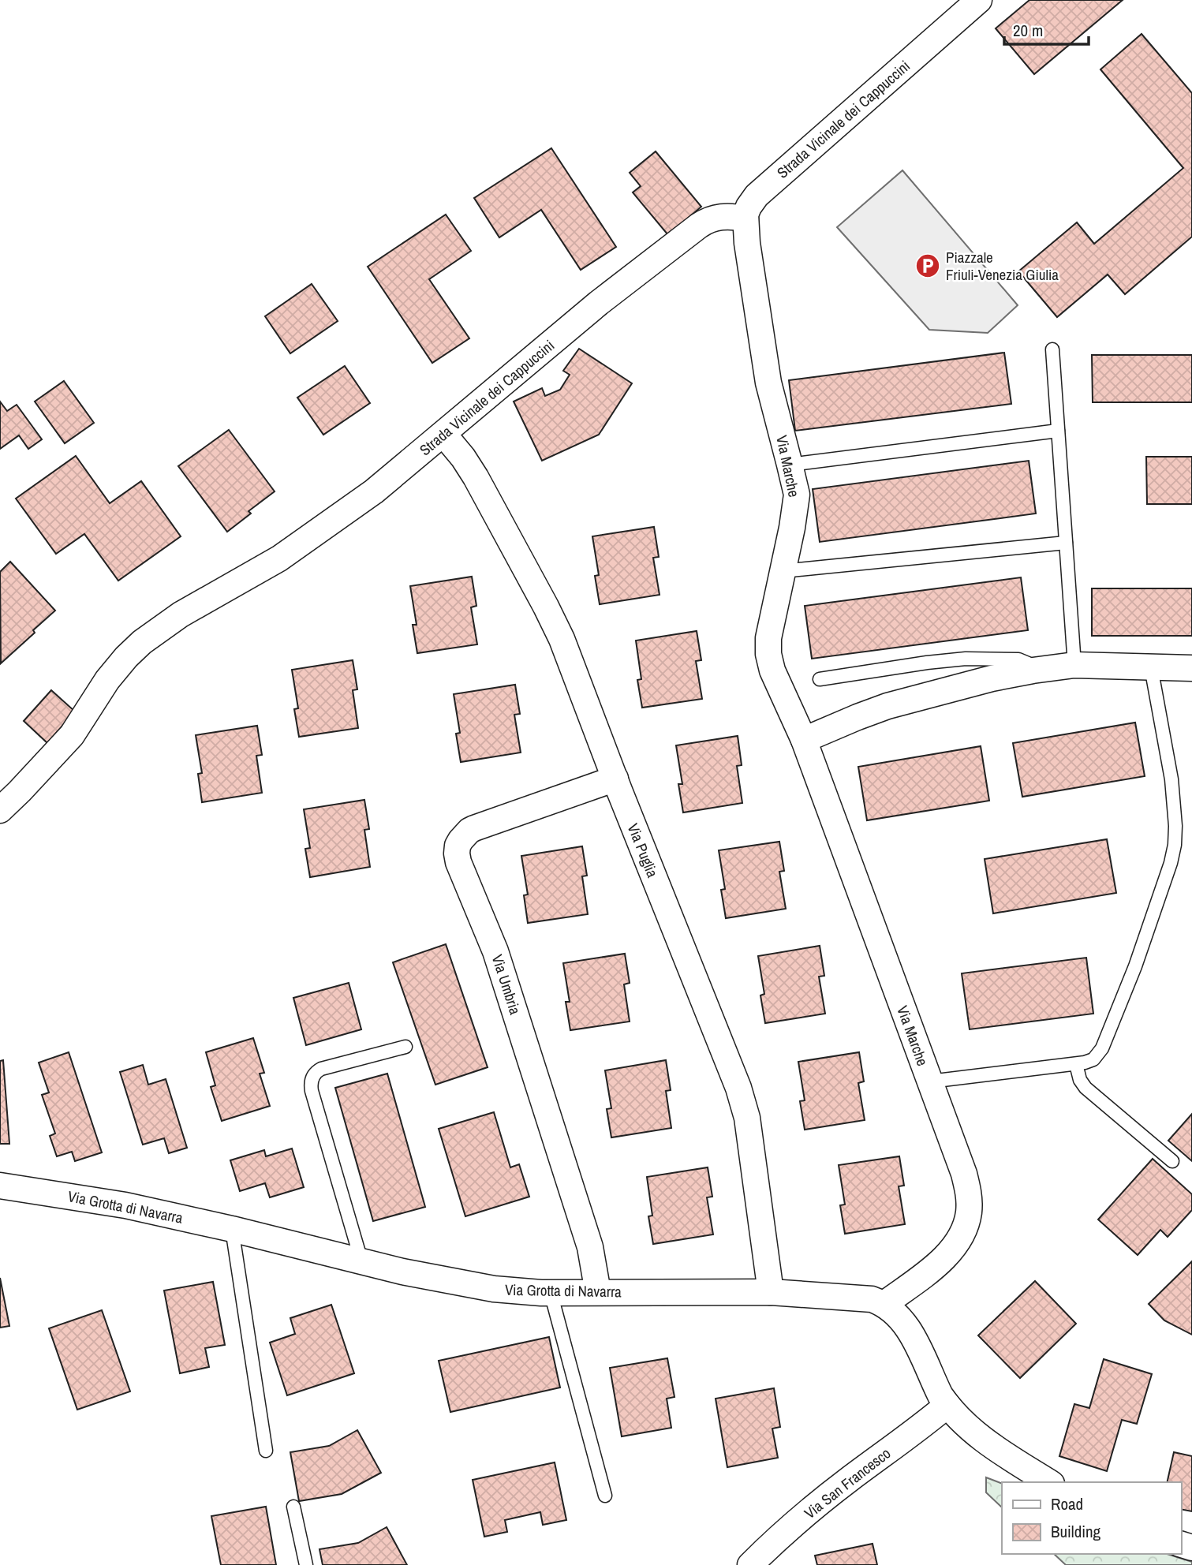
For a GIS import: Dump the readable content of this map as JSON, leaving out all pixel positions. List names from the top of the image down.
{
  "streets": {
    "street": [
      "Strada Vicinale dei Cappuccini",
      "Via Marche",
      "Via Puglia",
      "Via Umbria",
      "Via Grotta di Navarra",
      "Via San Francesco"
    ]
  },
  "crossings": [
    ["Strada Vicinale dei Cappuccini", "Via Marche"],
    ["Strada Vicinale dei Cappuccini", "Via Puglia"],
    ["Via Marche", "Via Grotta di Navarra"],
    ["Via Puglia", "Via Umbria"],
    ["Via Puglia", "Via Grotta di Navarra"],
    ["Via Umbria", "Via Grotta di Navarra"]
  ],
  "places": {
    "parking": ["Piazzale Friuli-Venezia Giulia"]
  },
  "legend": ["Road", "Building"],
  "scale_bar": "20 m"
}
